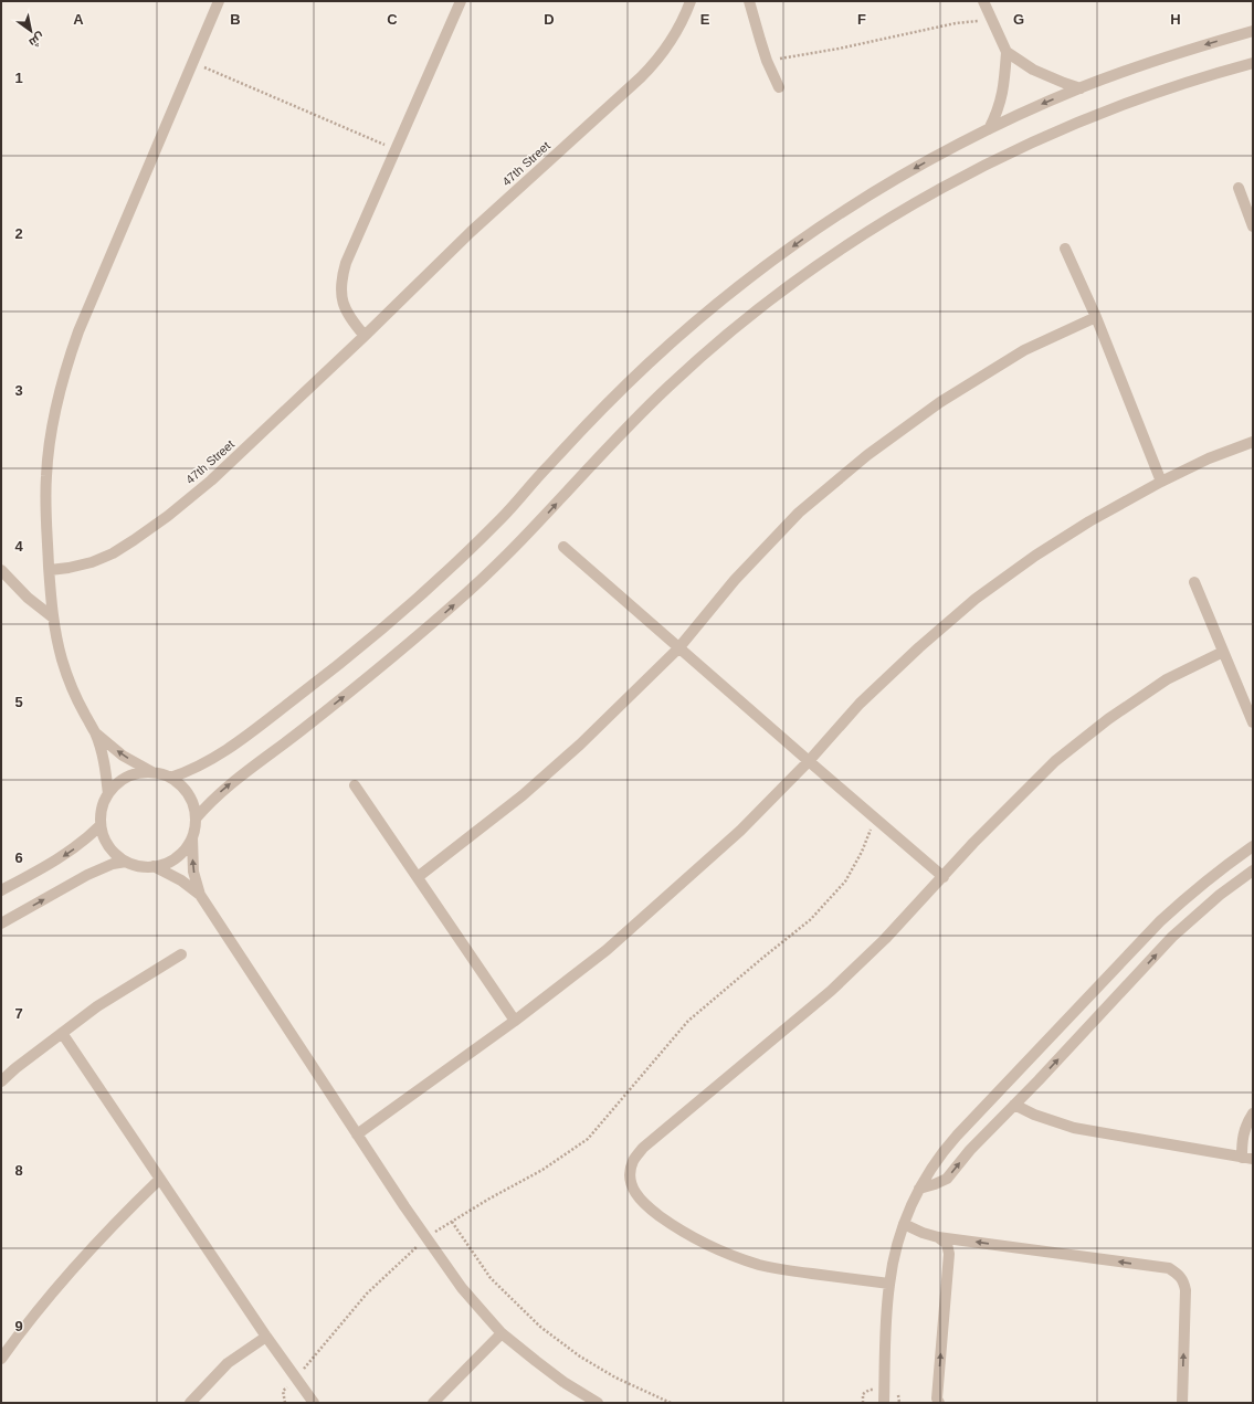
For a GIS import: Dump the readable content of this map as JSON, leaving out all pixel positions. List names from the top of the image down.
{
  "streets": {
    "street": ["47th Street"]
  },
  "north": "bottom right",
  "grid": {
    "columns": [
      "A",
      "B",
      "C",
      "D",
      "E",
      "F",
      "G",
      "H"
    ],
    "rows": [
      "1",
      "2",
      "3",
      "4",
      "5",
      "6",
      "7",
      "8",
      "9"
    ]
  }
}
